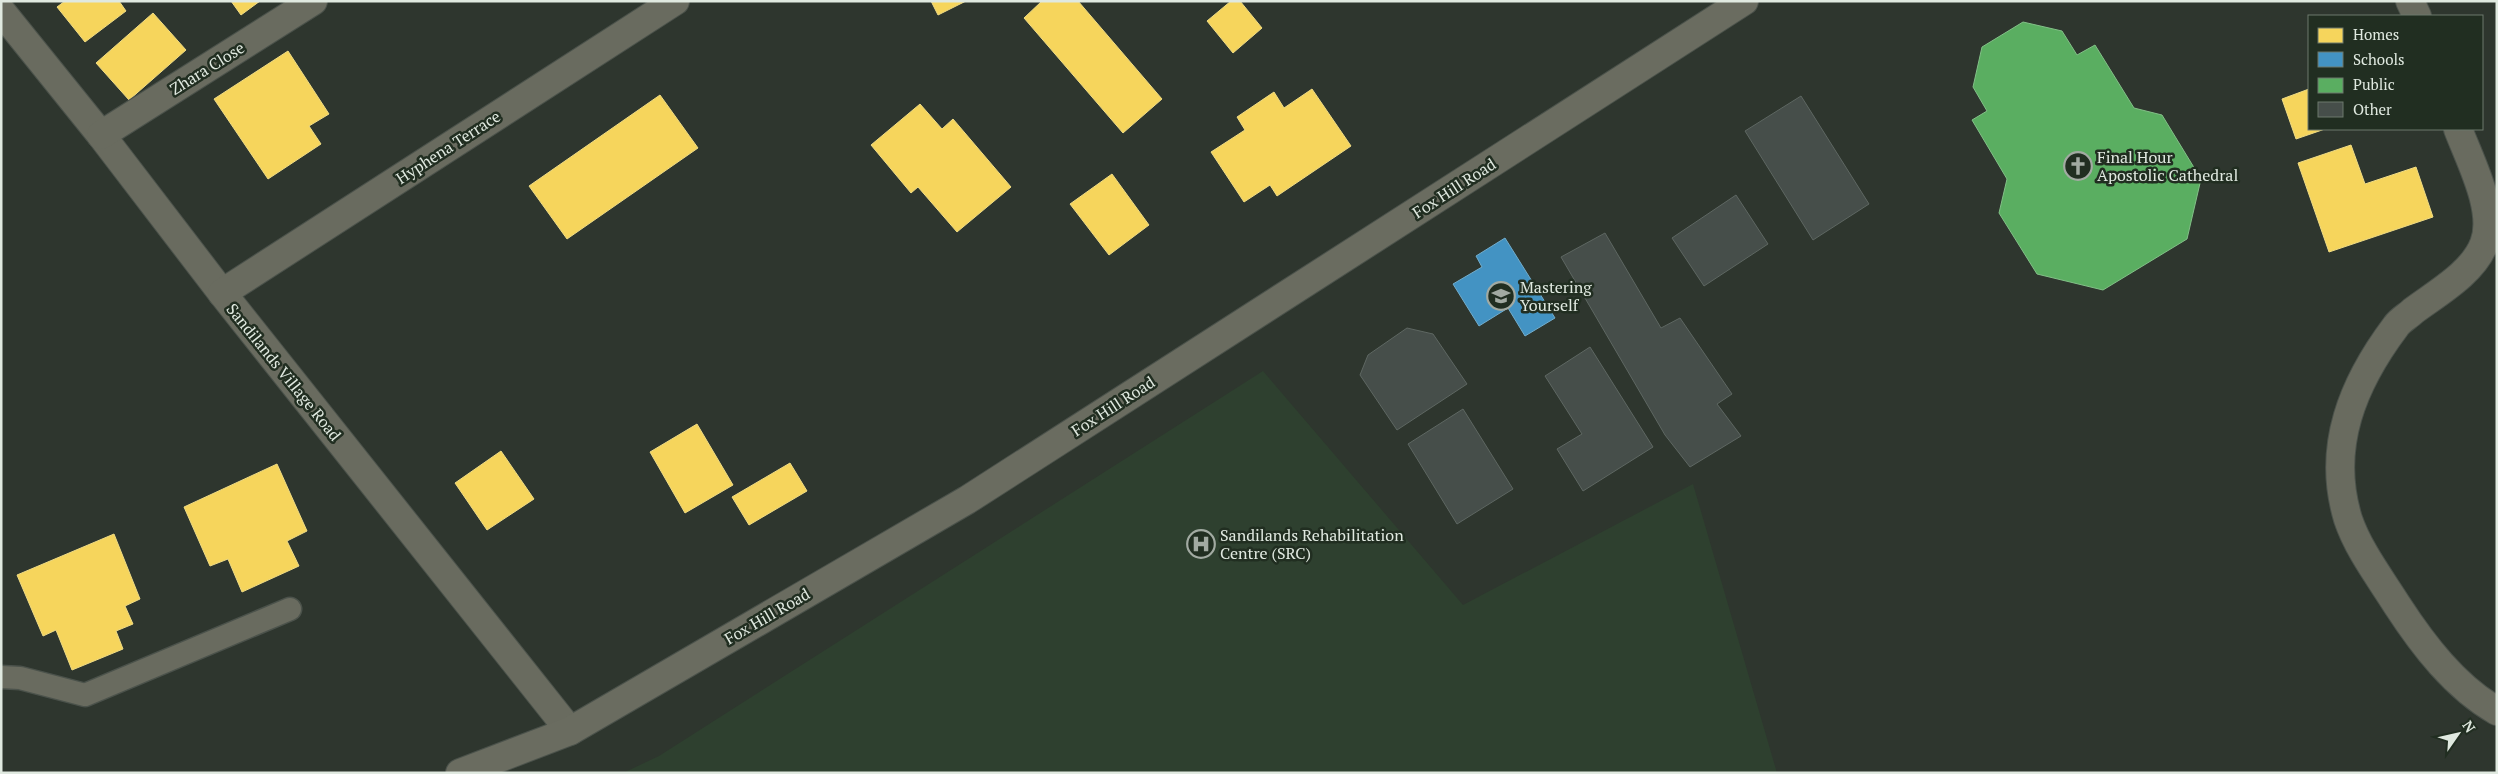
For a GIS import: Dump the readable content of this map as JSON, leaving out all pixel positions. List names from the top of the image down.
{
  "streets": {
    "main road": ["Fox Hill Road"],
    "street": ["Zhara Close", "Hyphena Terrace", "Sandilands Village Road"]
  },
  "crossings": [
    ["Zhara Close", "Sandilands Village Road"],
    ["Hyphena Terrace", "Sandilands Village Road"],
    ["Fox Hill Road", "Sandilands Village Road"]
  ],
  "places": {
    "church": ["Final Hour Apostolic Cathedral"],
    "school or university": ["Mastering Yourself"],
    "hospital": ["Sandilands Rehabilitation Centre (SRC)"]
  },
  "legend": [
    "Homes",
    "Schools",
    "Public",
    "Other"
  ],
  "north": "top right"
}
